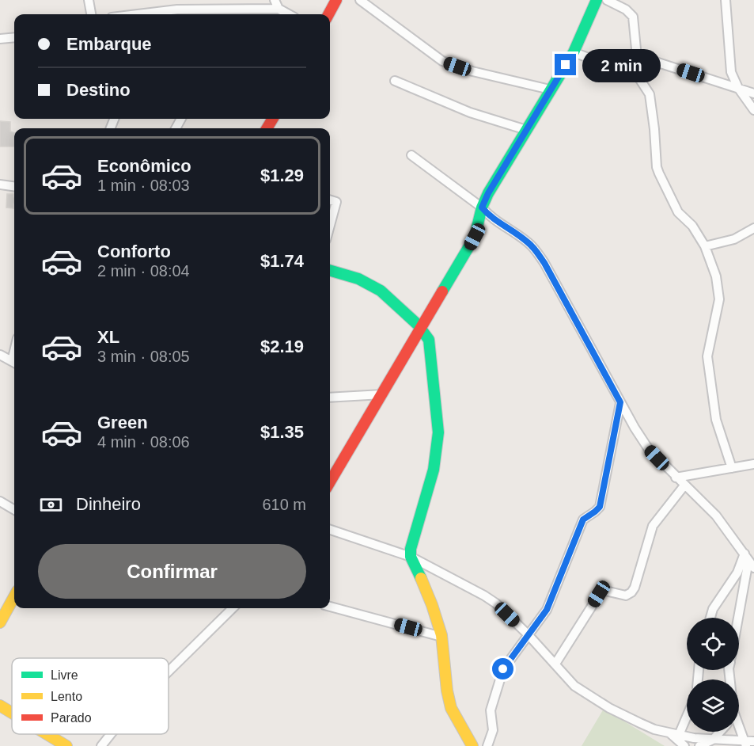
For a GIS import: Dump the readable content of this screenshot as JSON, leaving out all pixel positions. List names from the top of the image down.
{
  "legend": ["Livre", "Lento", "Parado"],
  "page": {
    "banner": ["Embarque", "Destino"],
    "bubble": "2 min",
    "list": [
      {
        "name": "Econômico",
        "note": "1 min · 08:03",
        "value": "$1.29"
      },
      {
        "name": "Conforto",
        "note": "2 min · 08:04",
        "value": "$1.74"
      },
      {
        "name": "XL",
        "note": "3 min · 08:05",
        "value": "$2.19"
      },
      {
        "name": "Green",
        "note": "4 min · 08:06",
        "value": "$1.35"
      }
    ],
    "pay": ["Dinheiro", "610 m"],
    "buttons": "Confirmar"
  }
}
